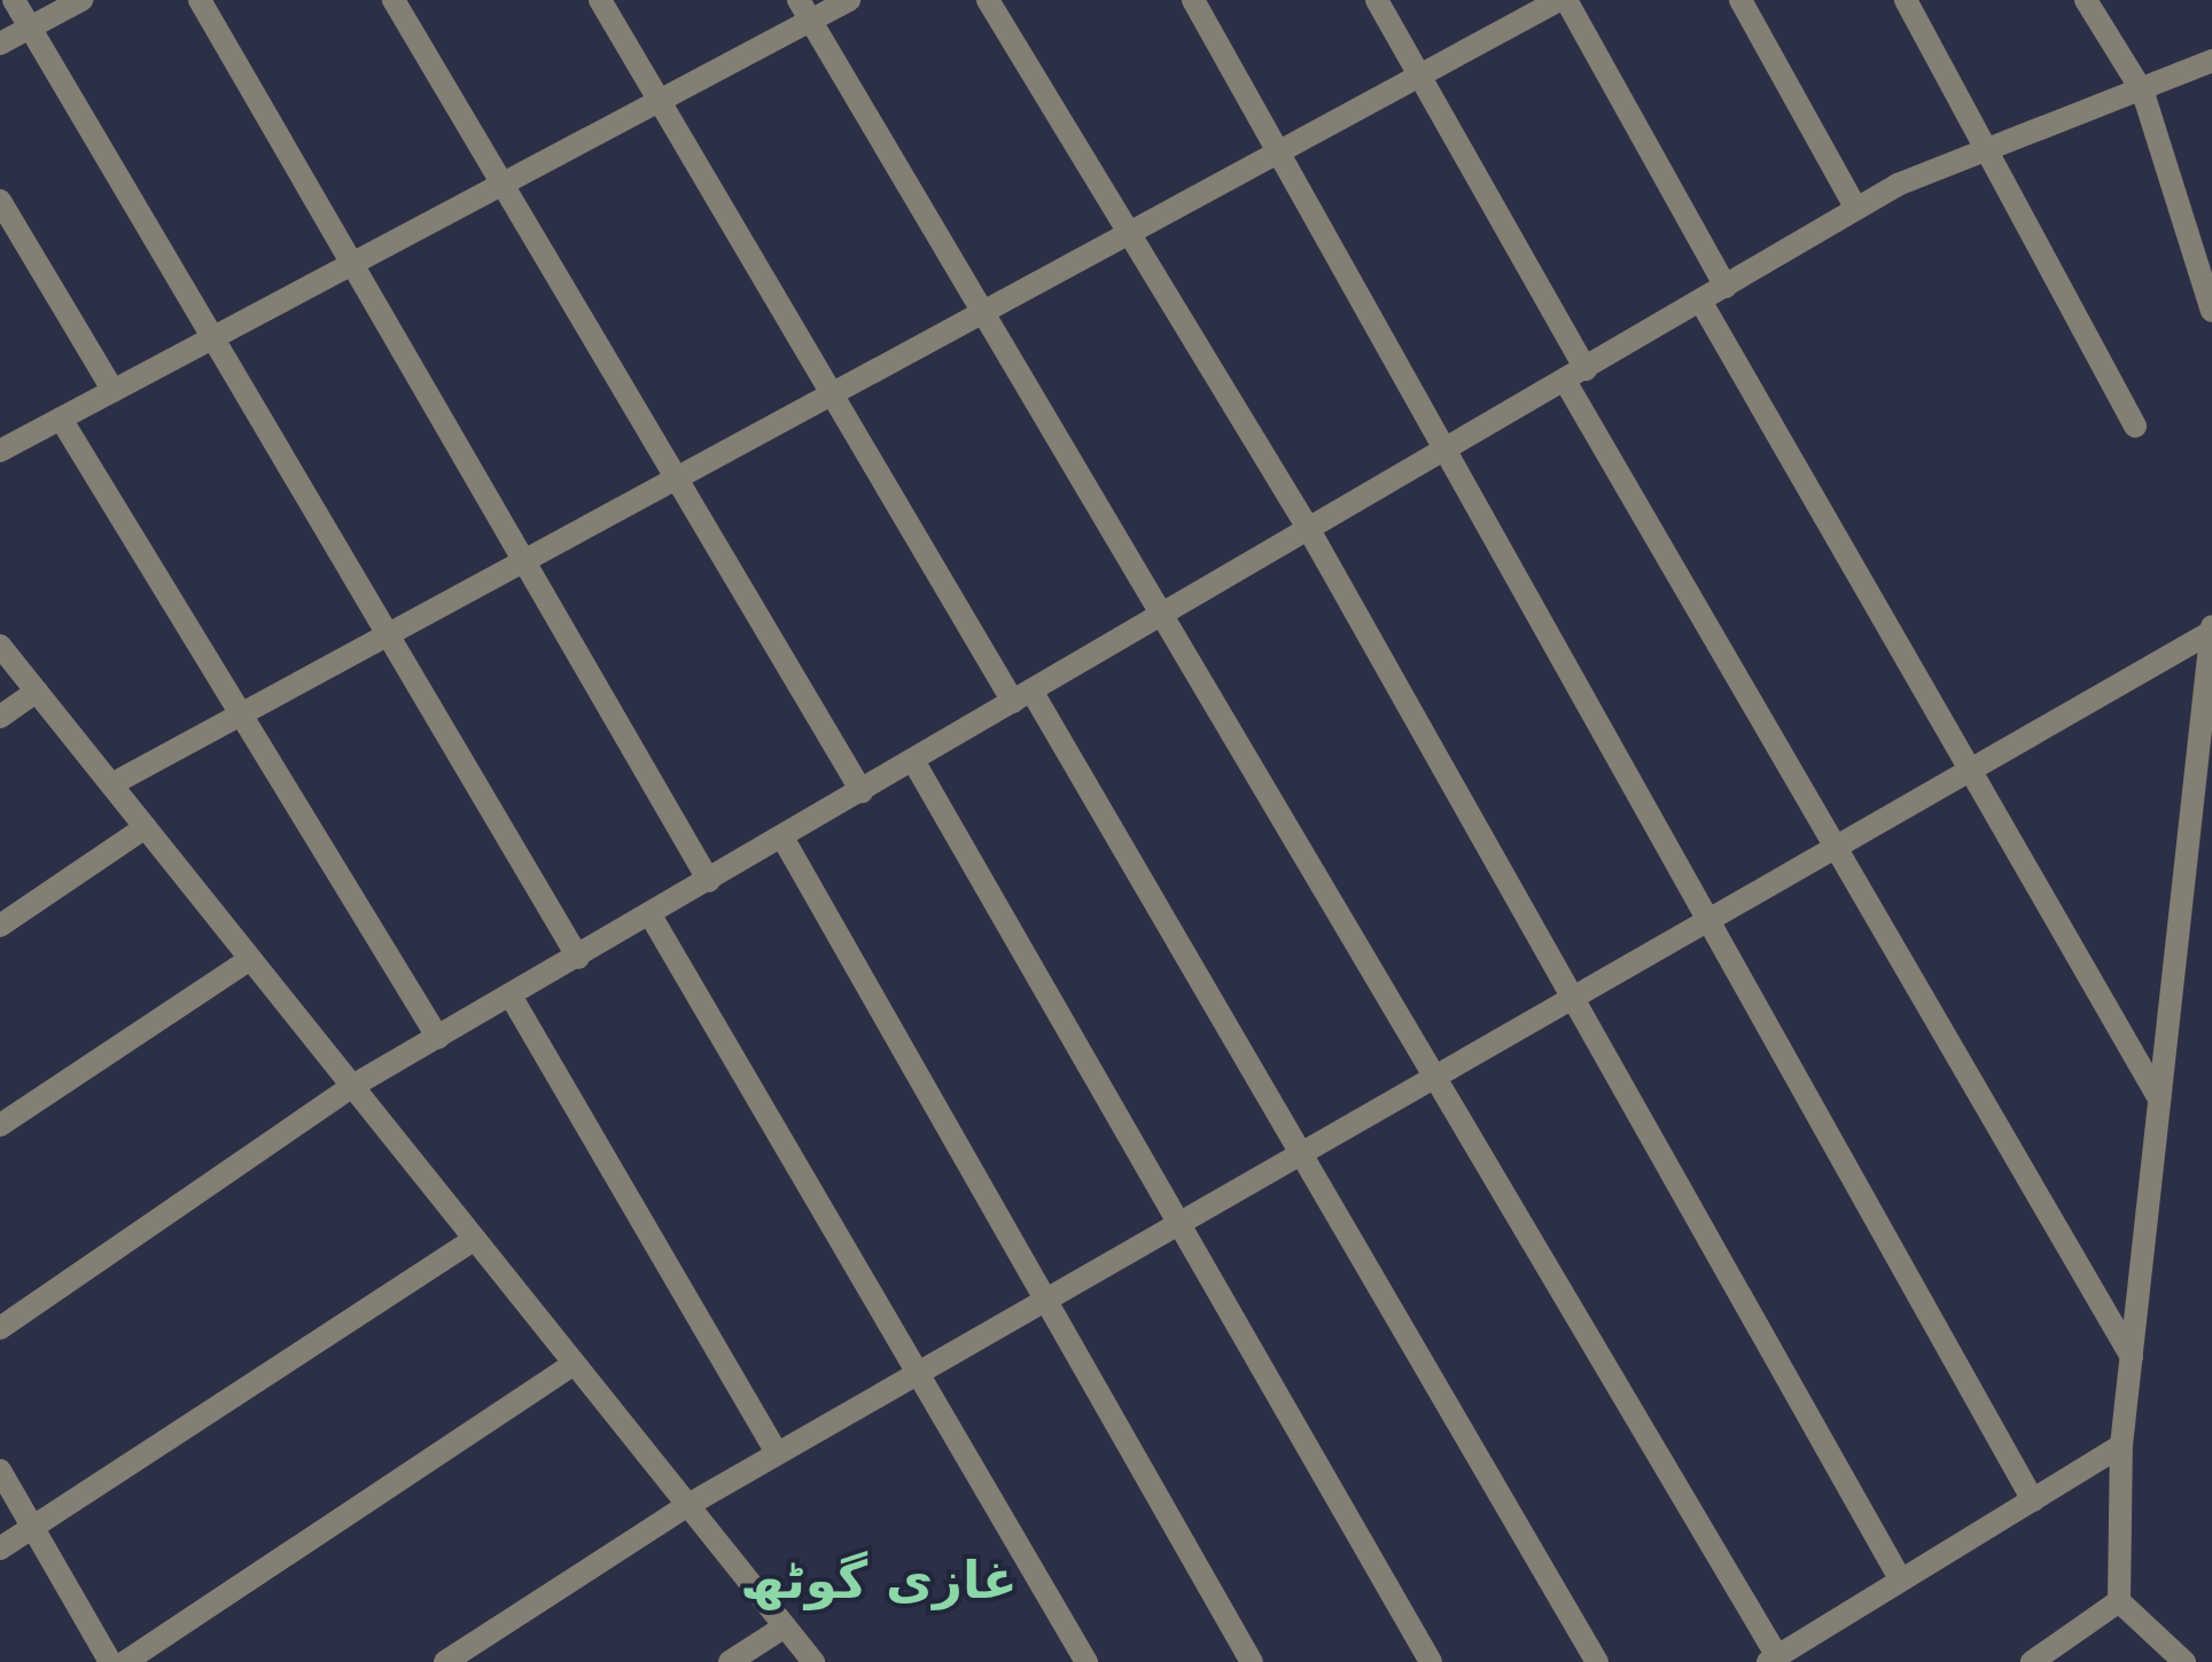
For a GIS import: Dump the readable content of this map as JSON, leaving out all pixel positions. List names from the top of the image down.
{
  "districts": ["غازی گوٹھ"]
}
